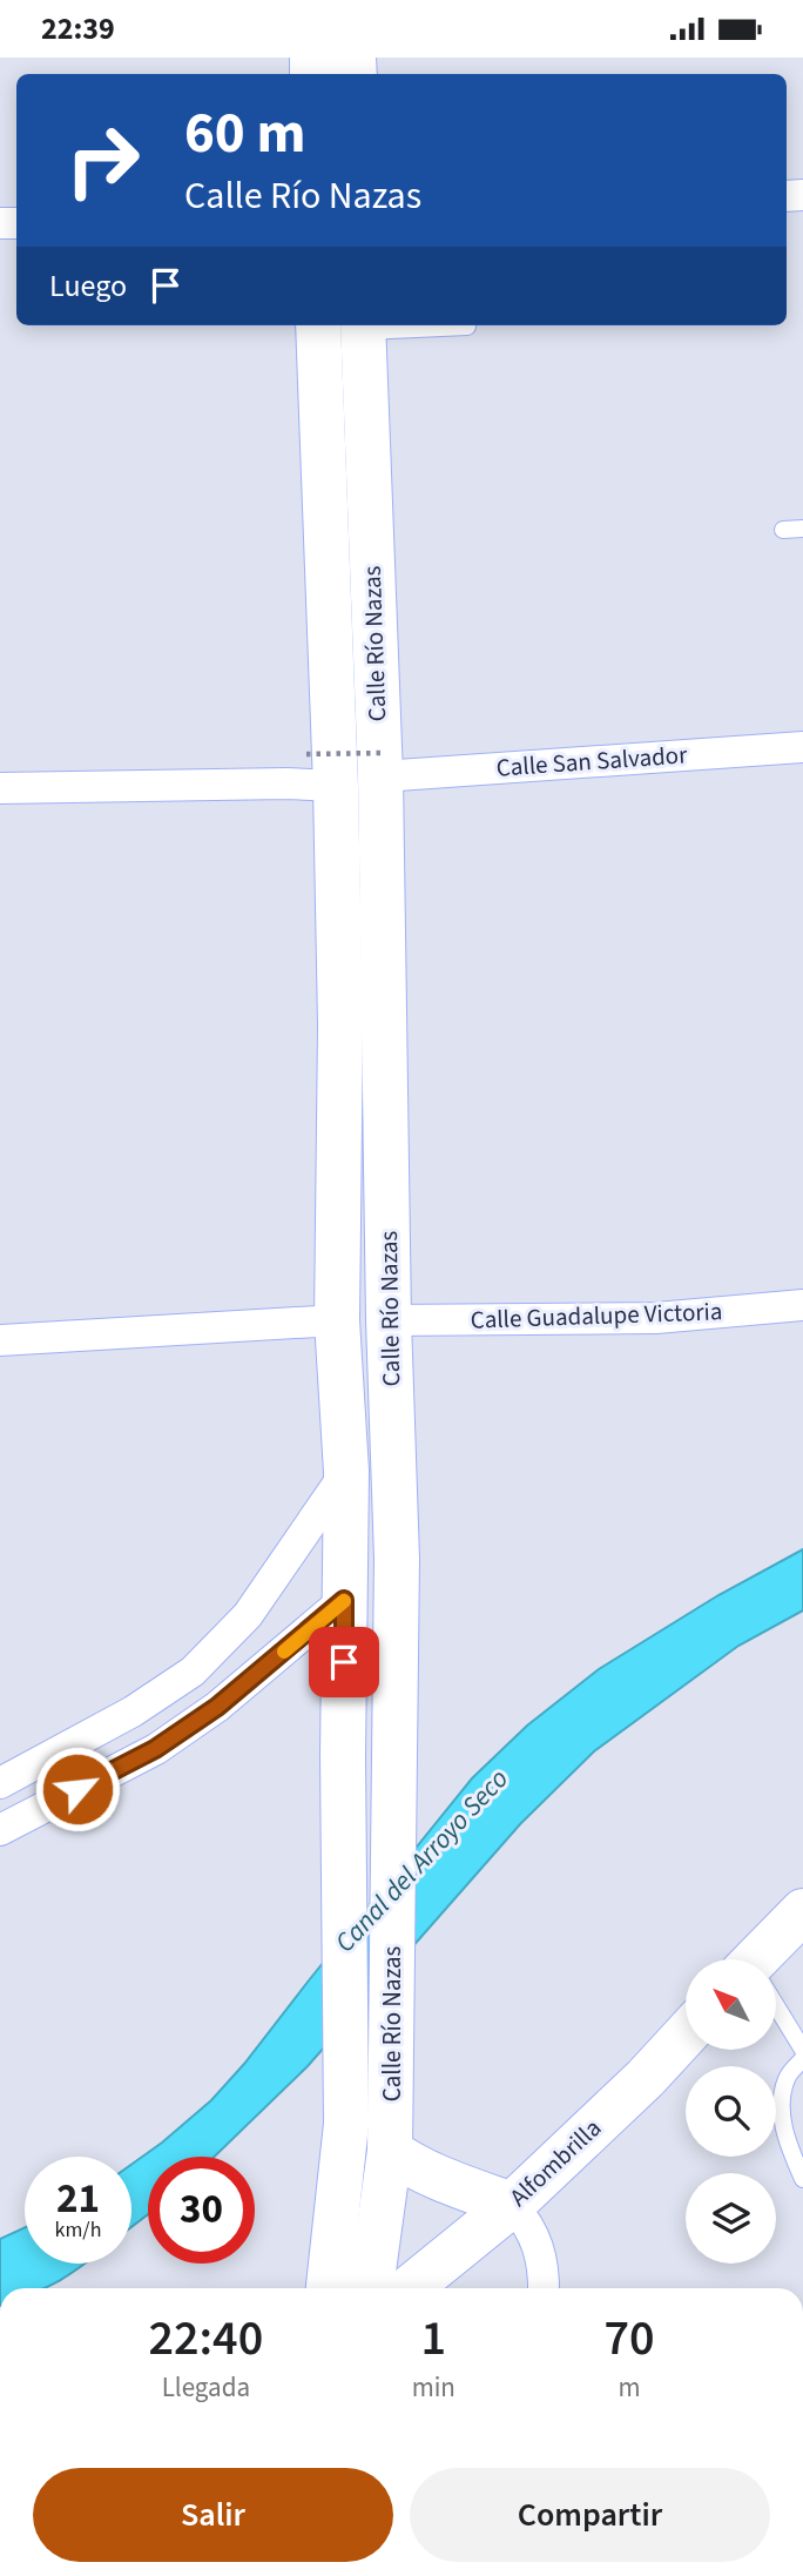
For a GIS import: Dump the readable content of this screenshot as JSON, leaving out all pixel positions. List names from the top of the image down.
{
  "streets": {
    "street": [
      "Calle Río Nazas",
      "Calle San Salvador",
      "Calle Guadalupe Victoria",
      "Alfombrilla"
    ]
  },
  "crossings": [
    ["Calle Río Nazas", "Calle San Salvador"],
    ["Calle Río Nazas", "Calle Guadalupe Victoria"]
  ],
  "water": ["Canal del Arroyo Seco"],
  "north": "top left",
  "page": {
    "status": "22:39",
    "turn": ["60 m", "Calle Río Nazas"],
    "then": "Luego",
    "speed": "21 km/h",
    "limit": "30",
    "eta": [
      "22:40",
      "Llegada",
      "1",
      "min",
      "70",
      "m"
    ],
    "buttons": ["Salir", "Compartir"]
  }
}
